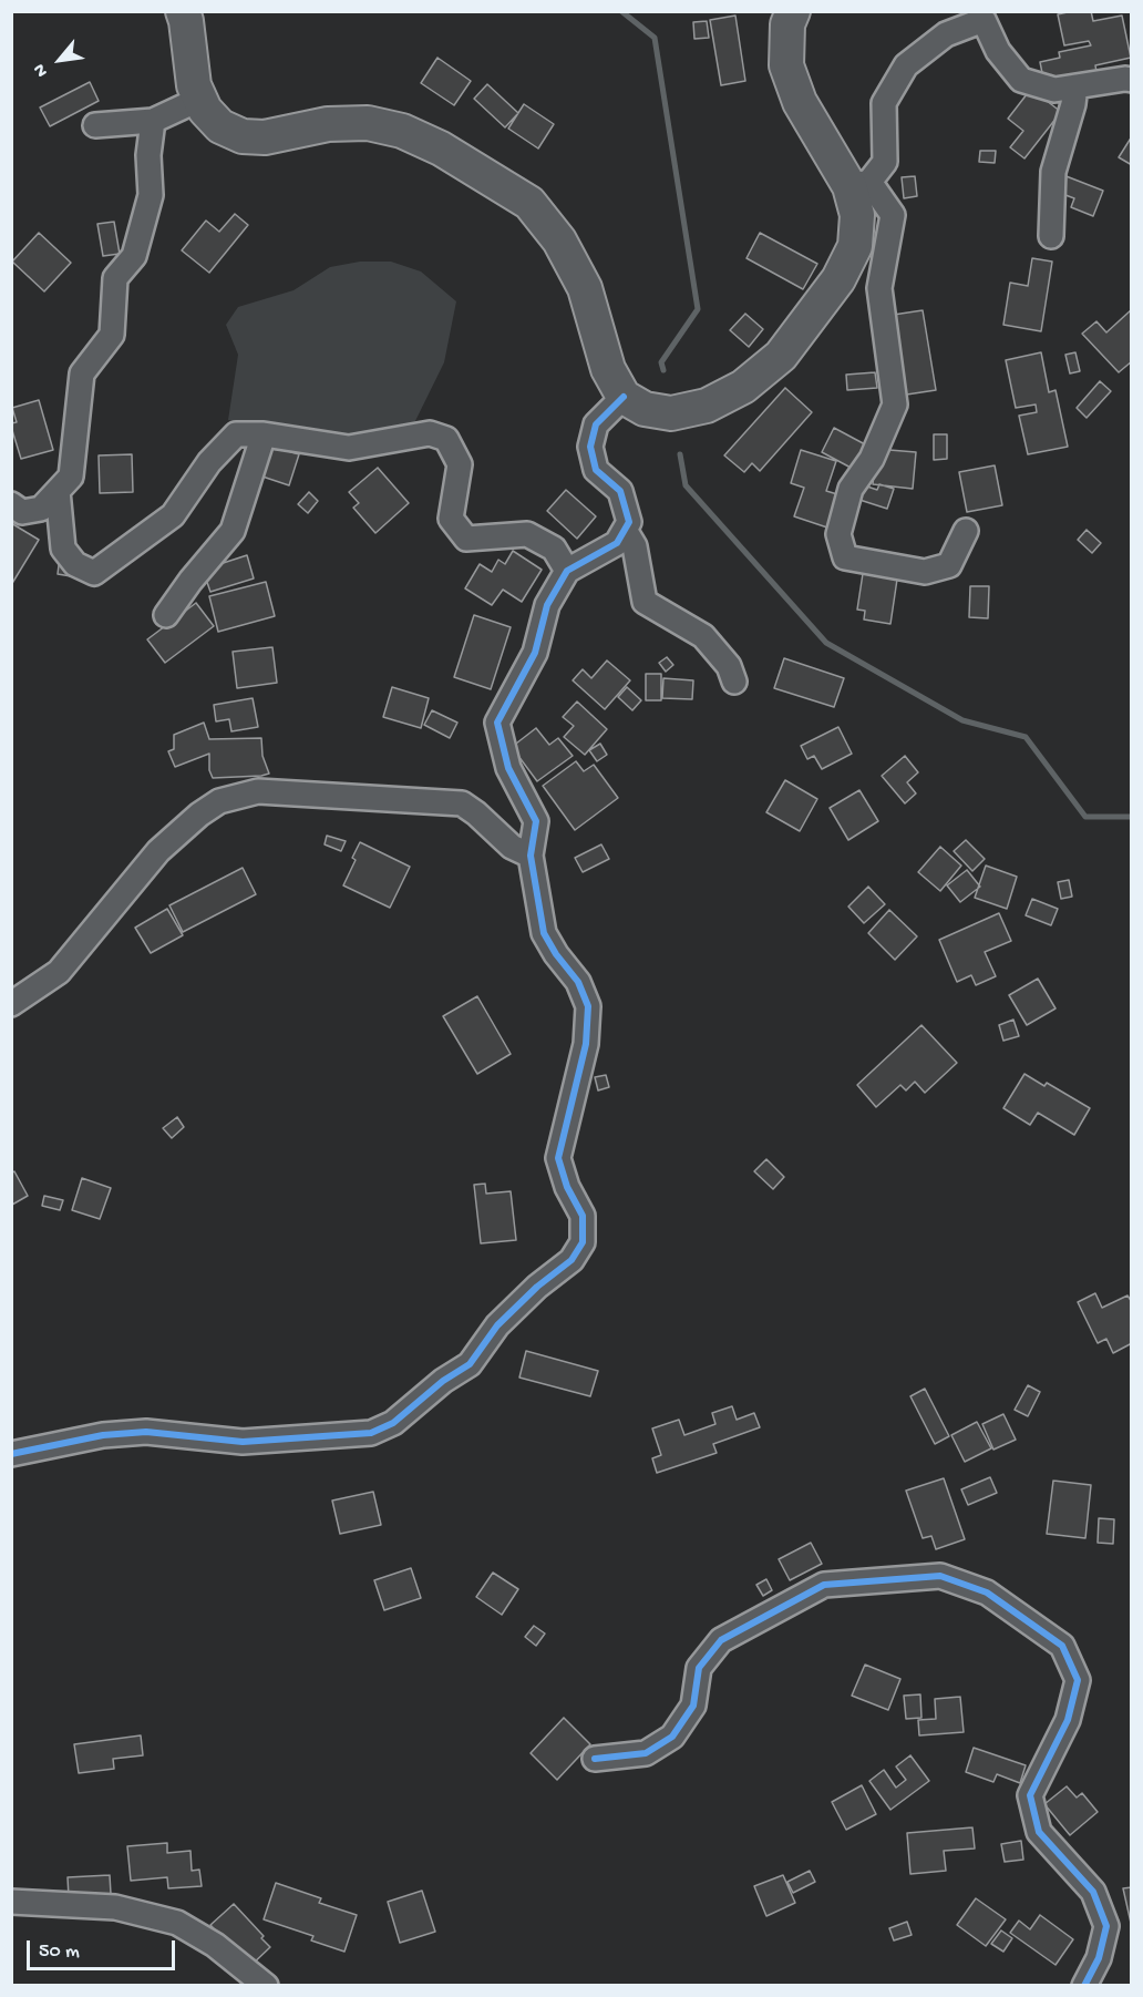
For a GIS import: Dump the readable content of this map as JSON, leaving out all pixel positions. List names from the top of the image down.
{
  "scale_bar": "50 m",
  "north": "bottom left"
}
